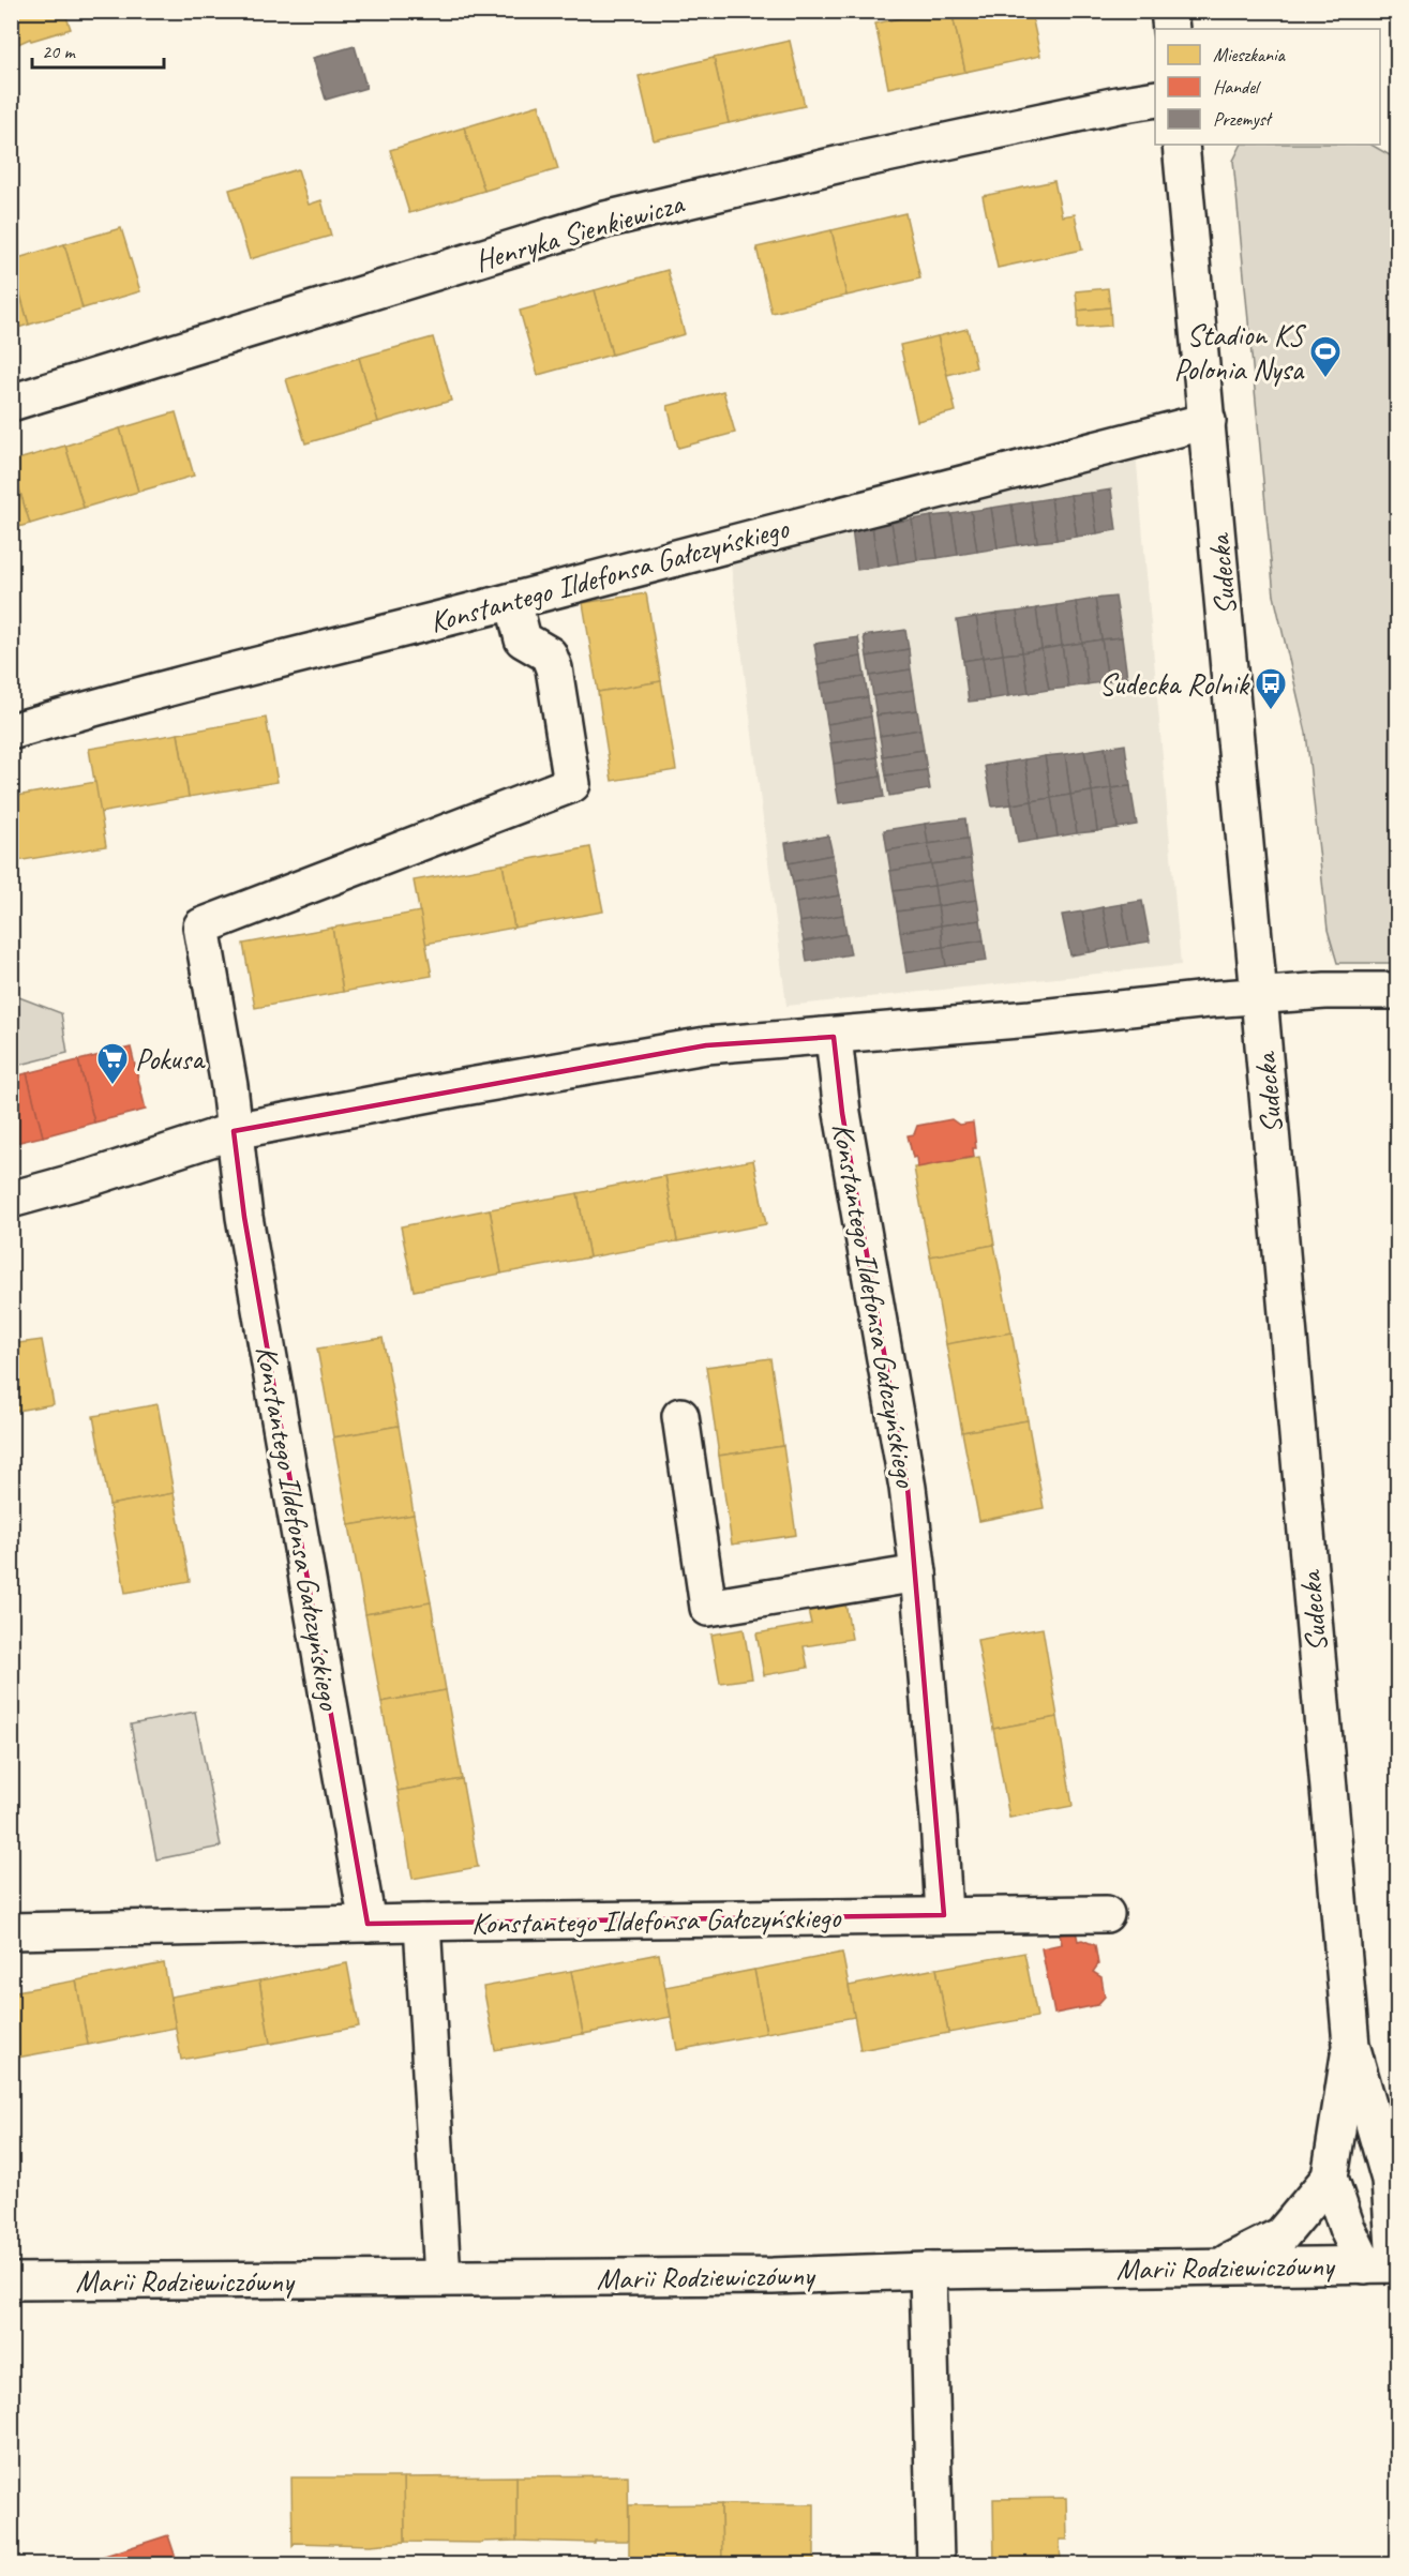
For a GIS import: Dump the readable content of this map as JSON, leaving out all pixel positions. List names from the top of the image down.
{
  "streets": {
    "street": [
      "Henryka Sienkiewicza",
      "Konstantego Ildefonsa Gałczyńskiego",
      "Sudecka",
      "Marii Rodziewiczówny"
    ]
  },
  "crossings": [
    ["Konstantego Ildefonsa Gałczyńskiego", "Sudecka"],
    ["Sudecka", "Marii Rodziewiczówny"]
  ],
  "places": {
    "sports": ["Stadion KS Polonia Nysa"],
    "bus stop": ["Sudecka Rolnik"],
    "supermarket": ["Pokusa"]
  },
  "legend": ["Mieszkania", "Handel", "Przemysł"],
  "scale_bar": "20 m"
}
